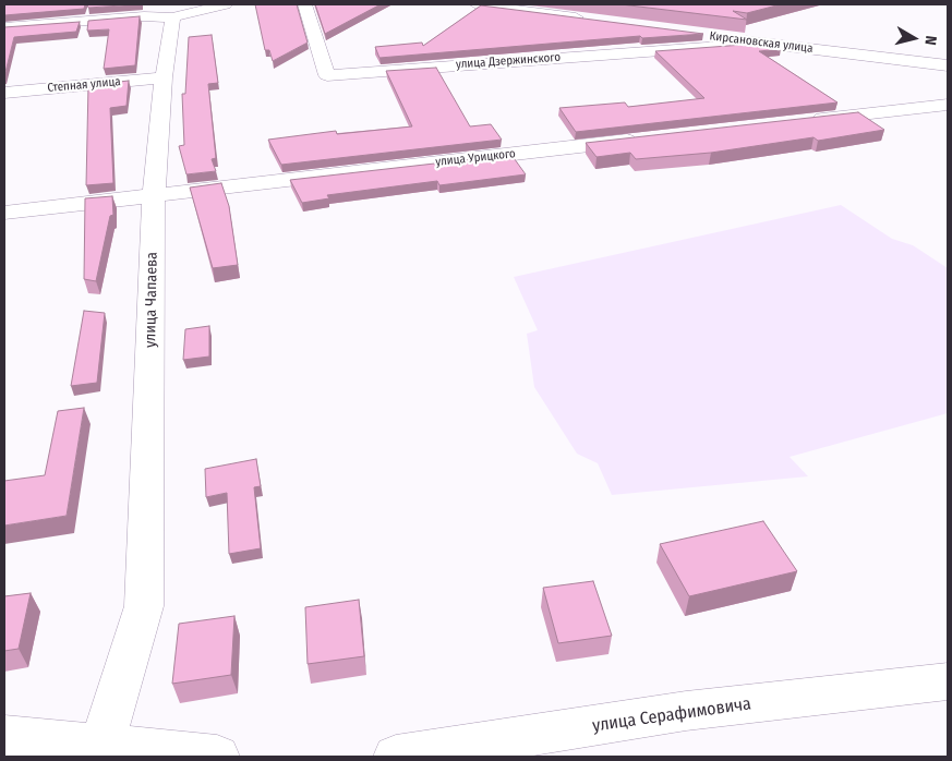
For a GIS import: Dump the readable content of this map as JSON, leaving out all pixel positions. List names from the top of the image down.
{
  "streets": {
    "street": [
      "Кирсановская улица",
      "улица Дзержинского",
      "Степная улица",
      "улица Урицкого",
      "улица Чапаева",
      "улица Серафимовича"
    ]
  },
  "crossings": [
    ["Кирсановская улица", "улица Дзержинского"],
    ["Степная улица", "улица Чапаева"],
    ["улица Урицкого", "улица Чапаева"]
  ],
  "north": "right"
}
